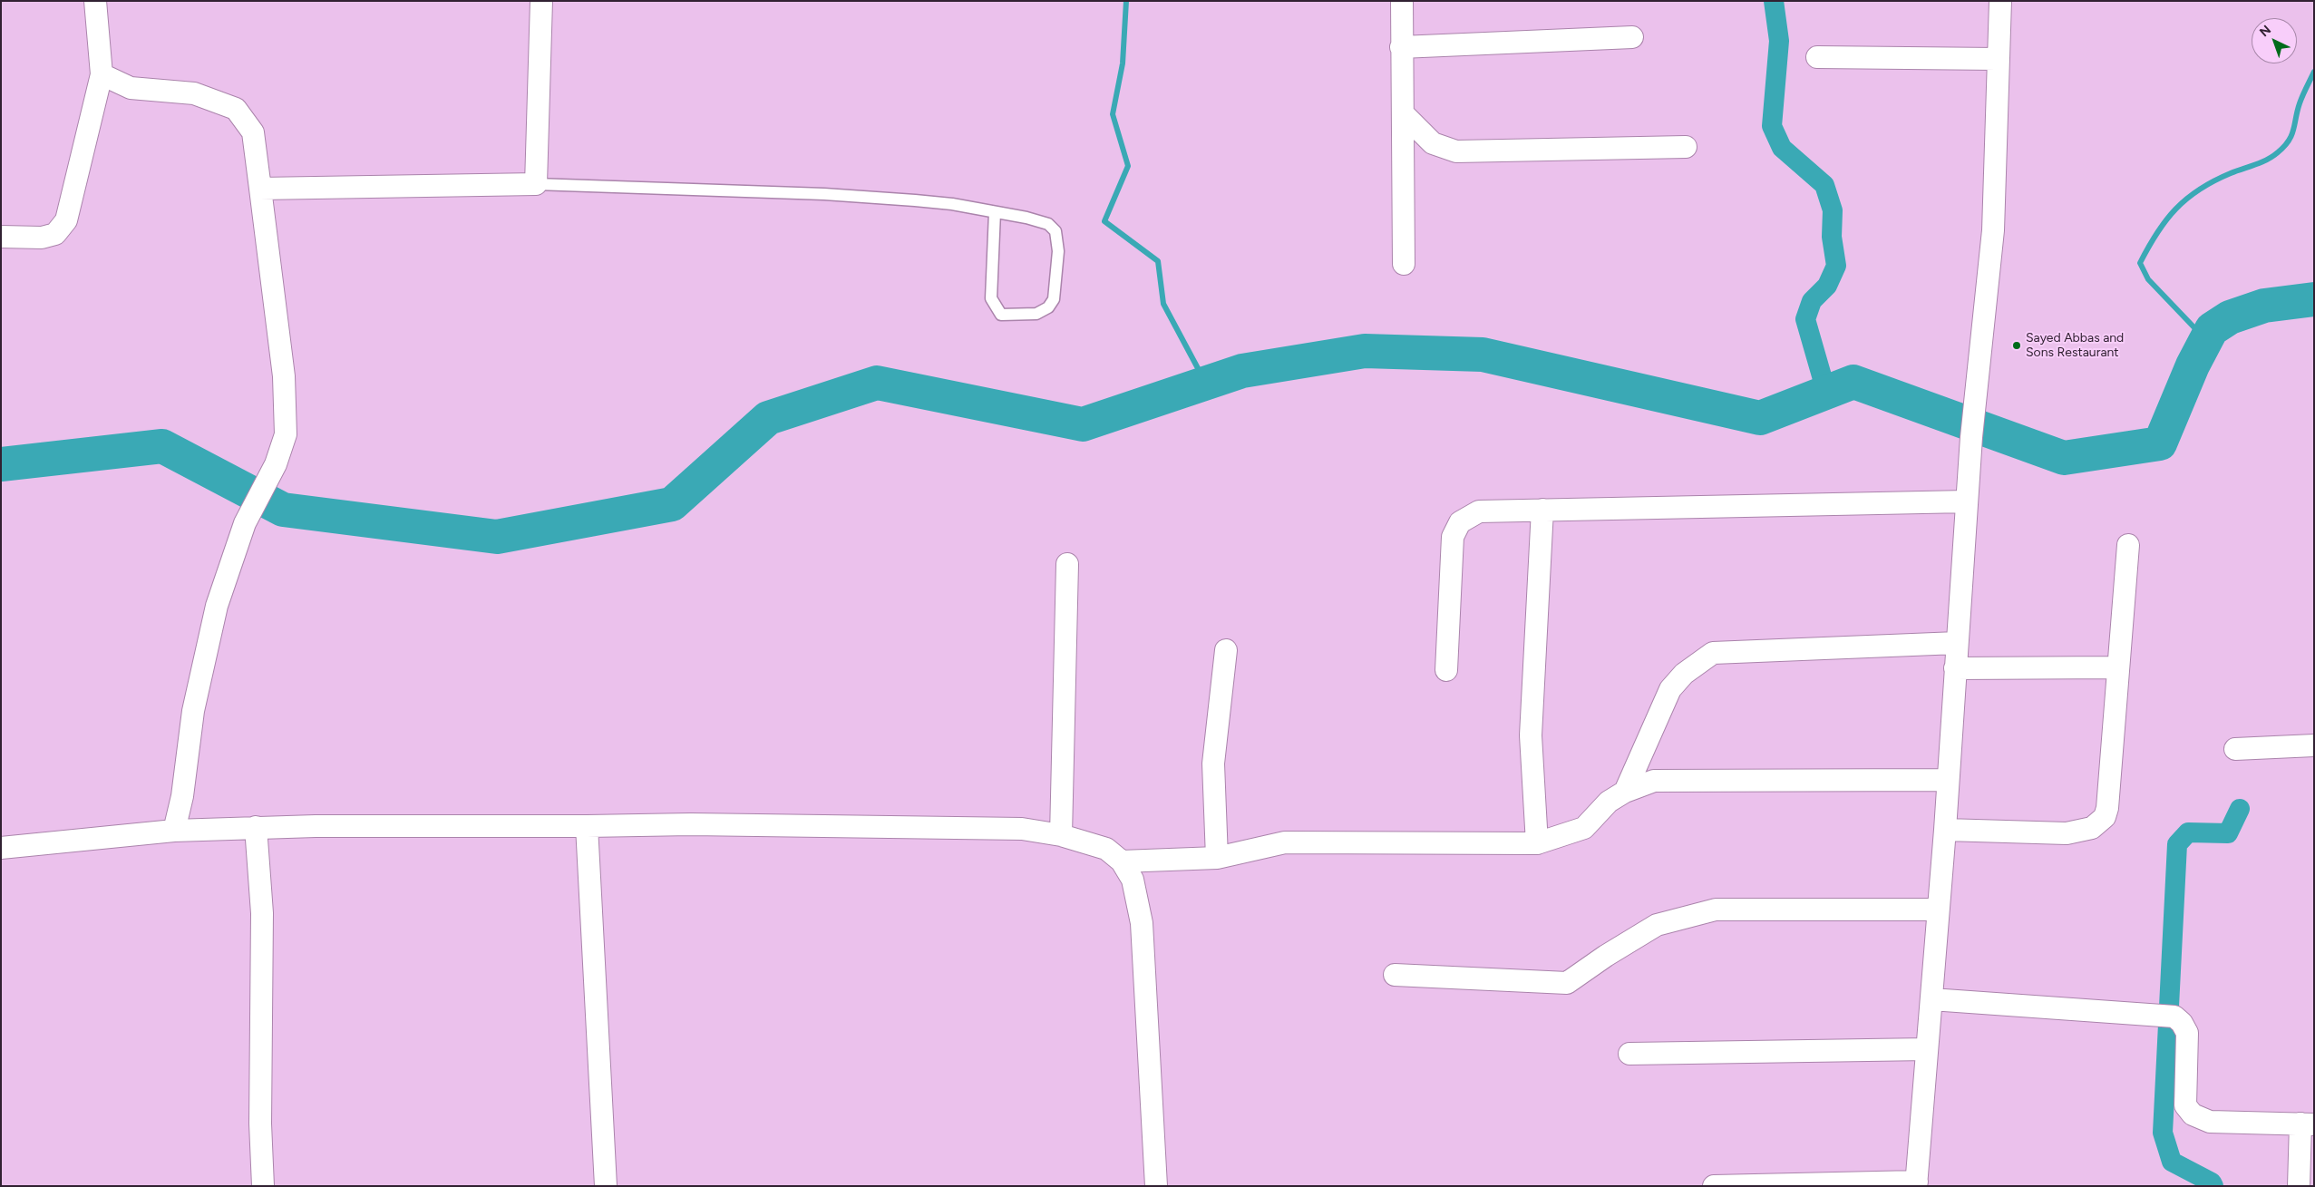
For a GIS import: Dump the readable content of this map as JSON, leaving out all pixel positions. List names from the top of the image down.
{
  "places": ["Sayed Abbas and Sons Restaurant"],
  "north": "top left"
}
